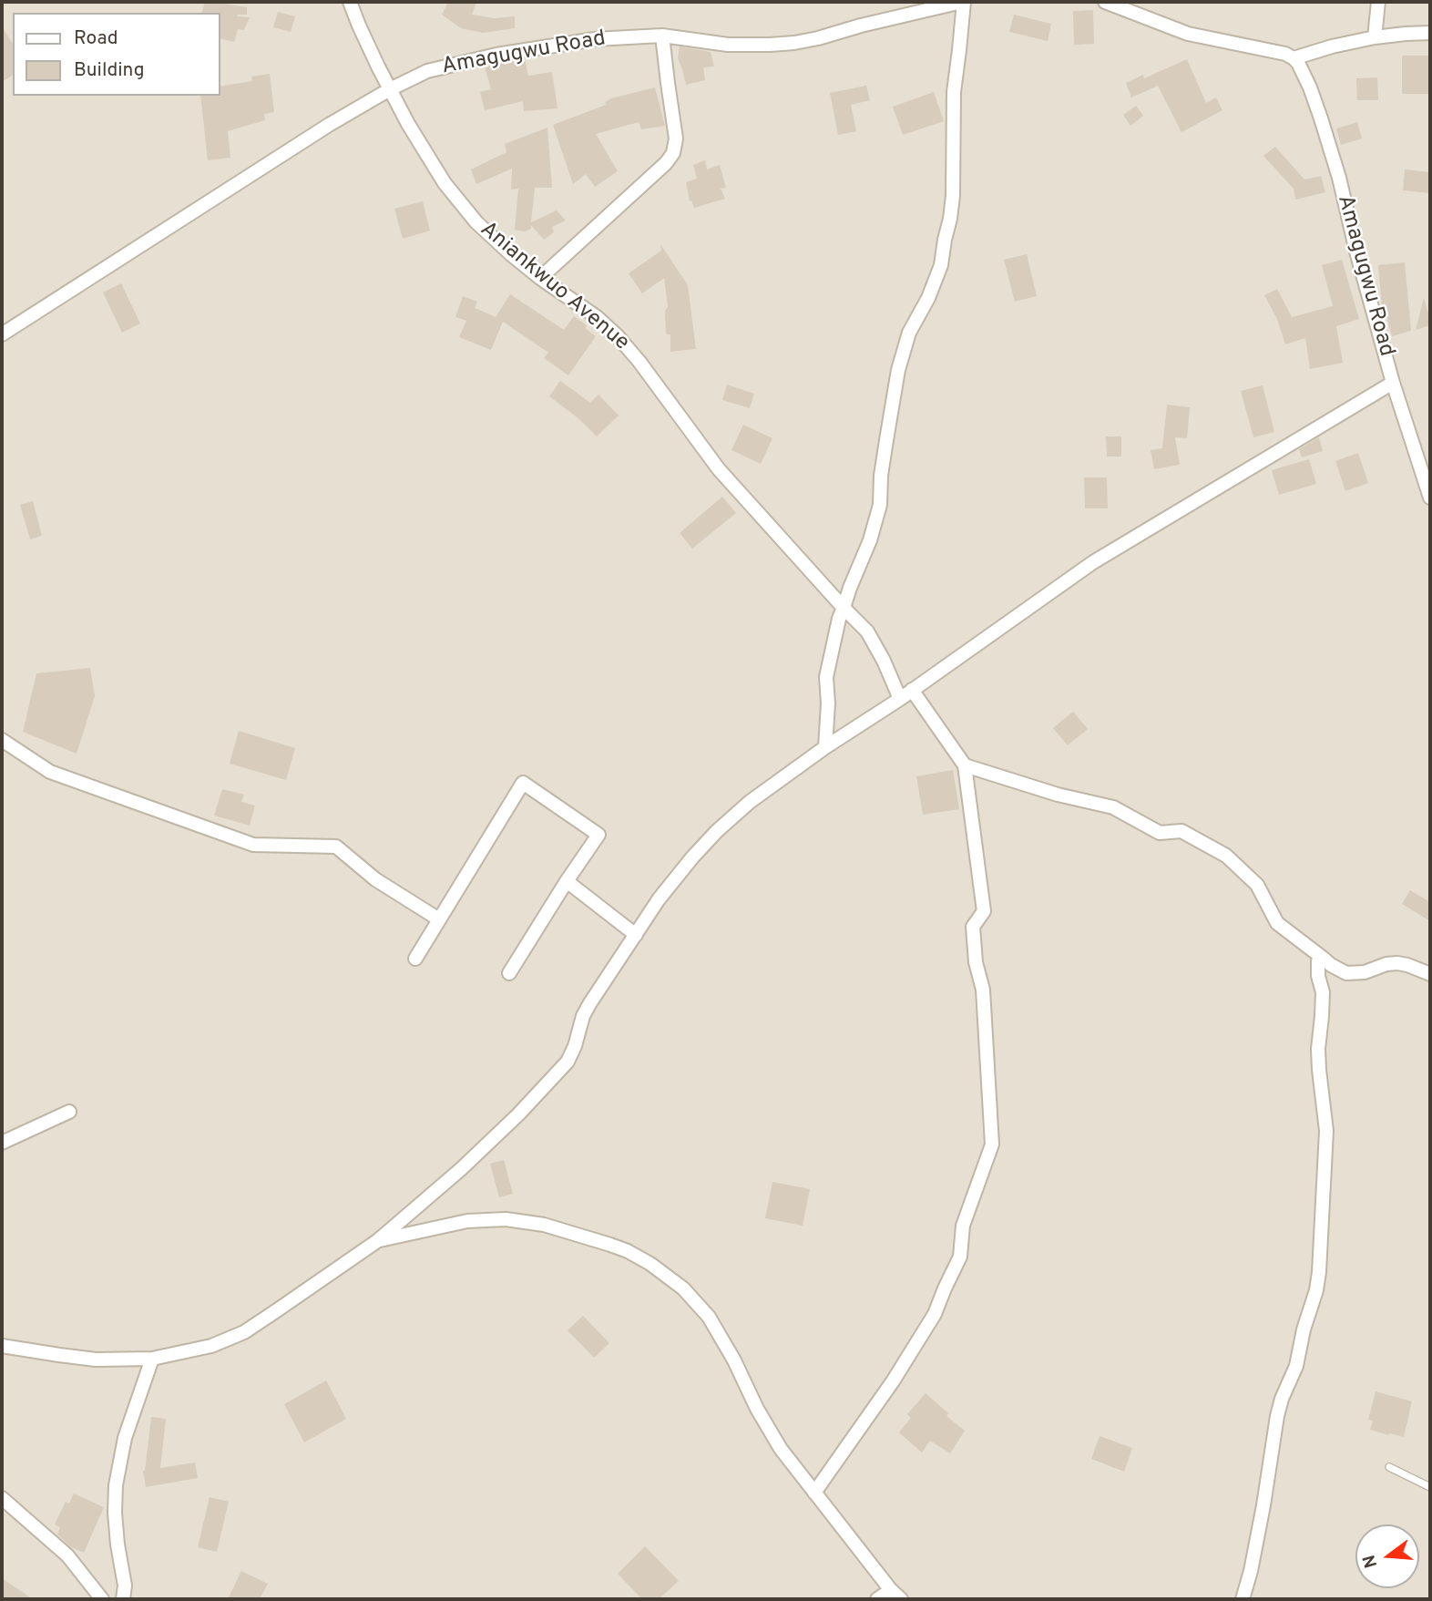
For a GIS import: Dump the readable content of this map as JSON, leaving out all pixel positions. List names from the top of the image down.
{
  "streets": {
    "street": ["Amagugwu Road", "Aniankwuo Avenue"]
  },
  "crossings": [
    ["Amagugwu Road", "Aniankwuo Avenue"]
  ],
  "legend": ["Road", "Building"],
  "north": "left"
}
